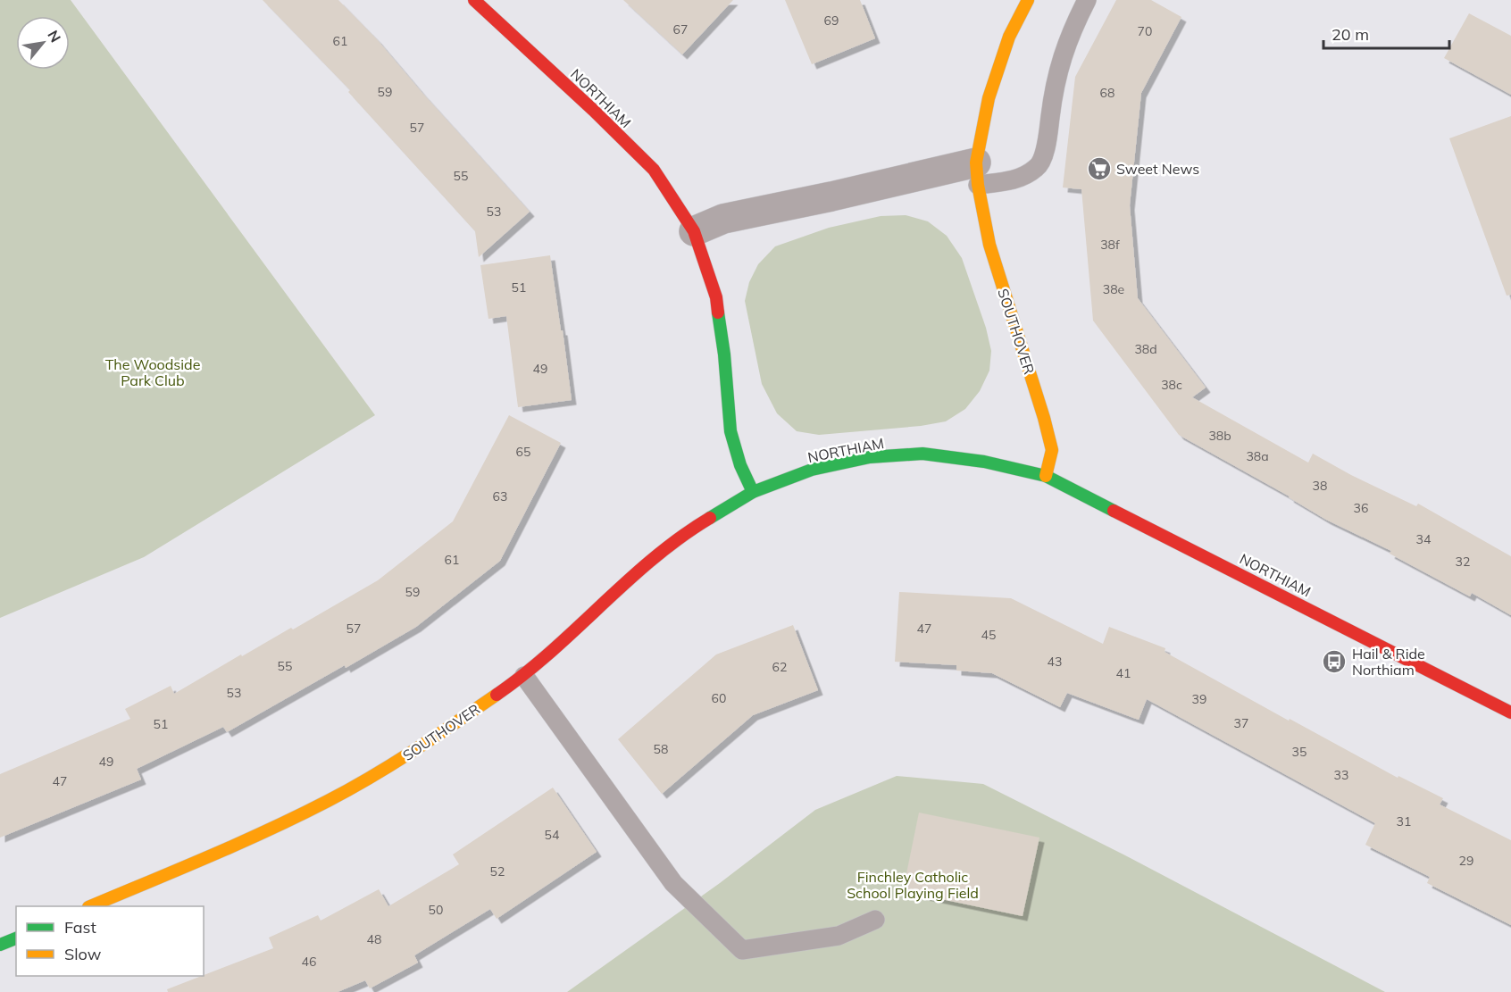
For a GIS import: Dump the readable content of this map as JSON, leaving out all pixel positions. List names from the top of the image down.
{
  "streets": {
    "street": ["NORTHIAM", "SOUTHOVER"]
  },
  "crossings": [
    ["NORTHIAM", "SOUTHOVER"]
  ],
  "parks": ["The Woodside Park Club", "Finchley Catholic School Playing Field"],
  "places": {
    "supermarket": ["Sweet News"],
    "bus stop": ["Hail & Ride Northiam"]
  },
  "house_numbers": [
    "69",
    "67",
    "70",
    "61",
    "59",
    "68",
    "57",
    "55",
    "53",
    "38f",
    "51",
    "38e",
    "38d",
    "49",
    "38c",
    "38b",
    "65",
    "38a",
    "38",
    "63",
    "36",
    "34",
    "61",
    "32",
    "59",
    "57",
    "47",
    "45",
    "43",
    "55",
    "62",
    "41",
    "53",
    "60",
    "39",
    "37",
    "51",
    "58",
    "35",
    "49",
    "33",
    "47",
    "31",
    "54",
    "29",
    "52",
    "50",
    "48",
    "46"
  ],
  "legend": ["Fast", "Slow"],
  "scale_bar": "20 m",
  "north": "top right"
}
